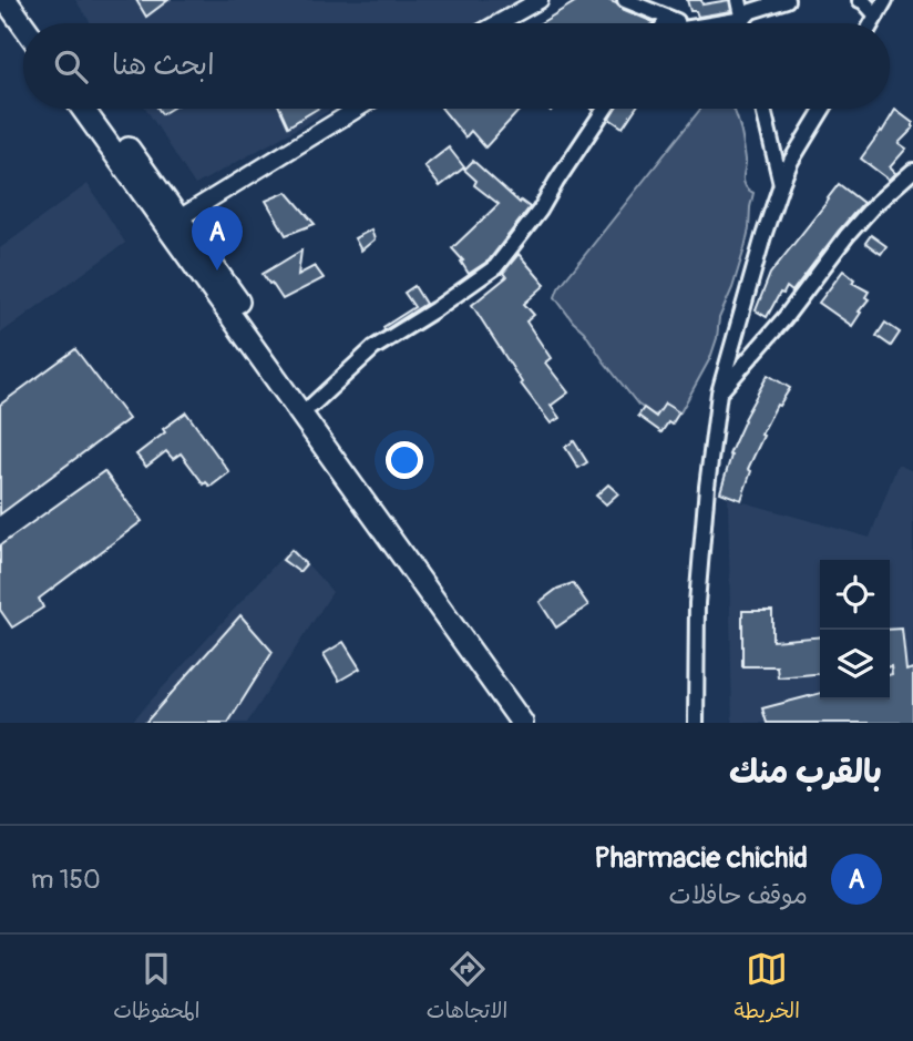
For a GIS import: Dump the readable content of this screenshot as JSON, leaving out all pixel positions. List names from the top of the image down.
{
  "page": {
    "search": "ابحث هنا",
    "pins": "A",
    "heading": "بالقرب منك",
    "list": [
      {
        "mark": "A",
        "name": "Pharmacie chichid",
        "note": "موقف حافلات",
        "value": "150 m"
      }
    ],
    "nav": ["الخريطة", "الاتجاهات", "المحفوظات"]
  }
}
